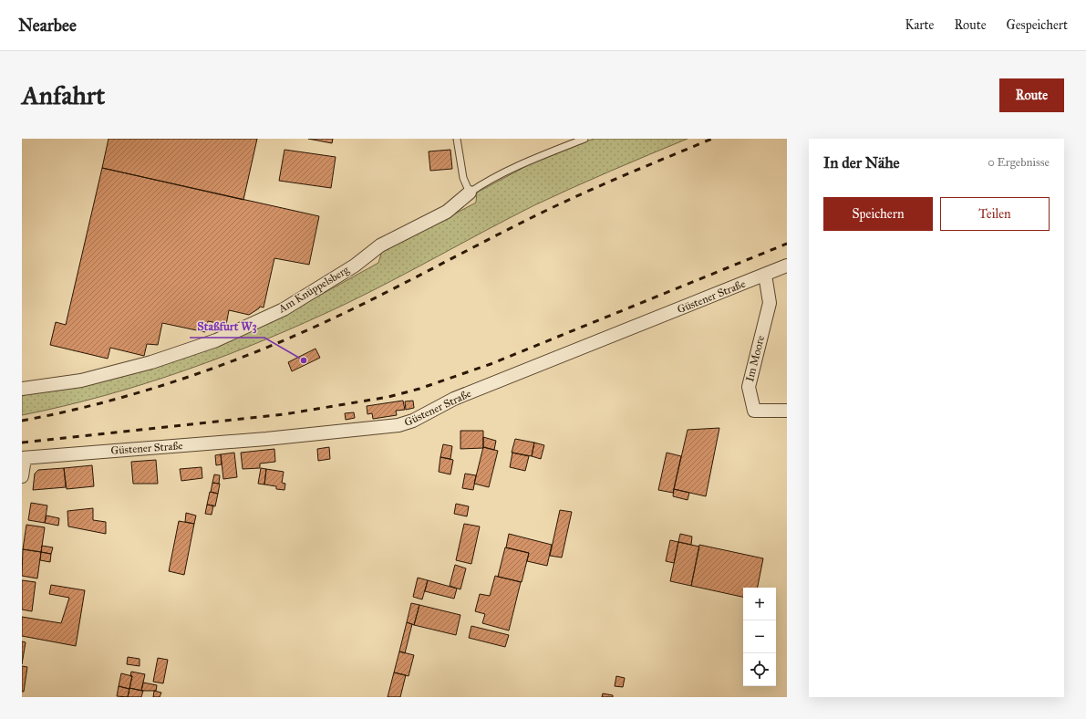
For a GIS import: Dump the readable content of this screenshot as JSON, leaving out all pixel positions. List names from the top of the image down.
{
  "streets": {
    "street": ["Am Knüppelsberg", "Güstener Straße", "Im Moore"]
  },
  "crossings": [
    ["Güstener Straße", "Im Moore"]
  ],
  "places": ["Staßfurt W3"],
  "page": {
    "header": "Nearbee",
    "nav": ["Karte", "Route", "Gespeichert"],
    "buttons": [
      "Route",
      ["Speichern", "Teilen"]
    ],
    "title": "Anfahrt",
    "heading": ["In der Nähe", "0 Ergebnisse"],
    "map_buttons": ["+", "−"]
  }
}
